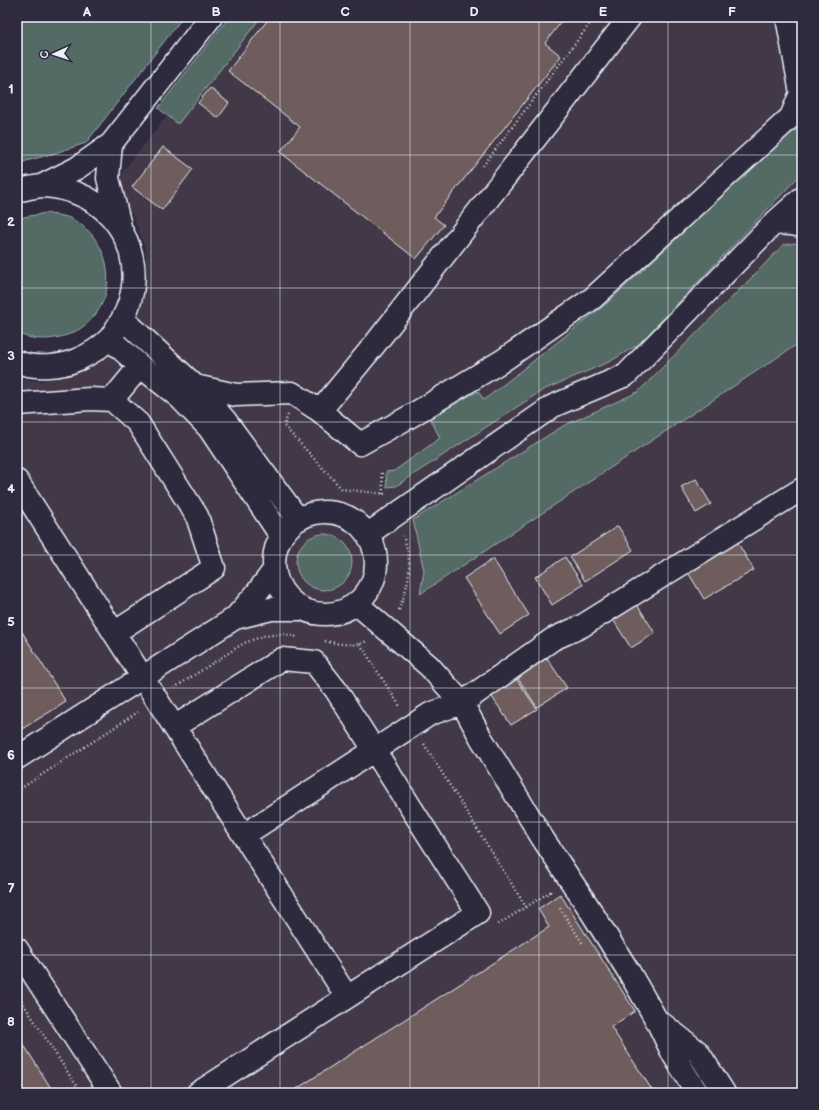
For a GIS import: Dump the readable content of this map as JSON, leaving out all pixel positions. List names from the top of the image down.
{
  "north": "left",
  "grid": {
    "columns": [
      "A",
      "B",
      "C",
      "D",
      "E",
      "F"
    ],
    "rows": [
      "1",
      "2",
      "3",
      "4",
      "5",
      "6",
      "7",
      "8"
    ]
  }
}
